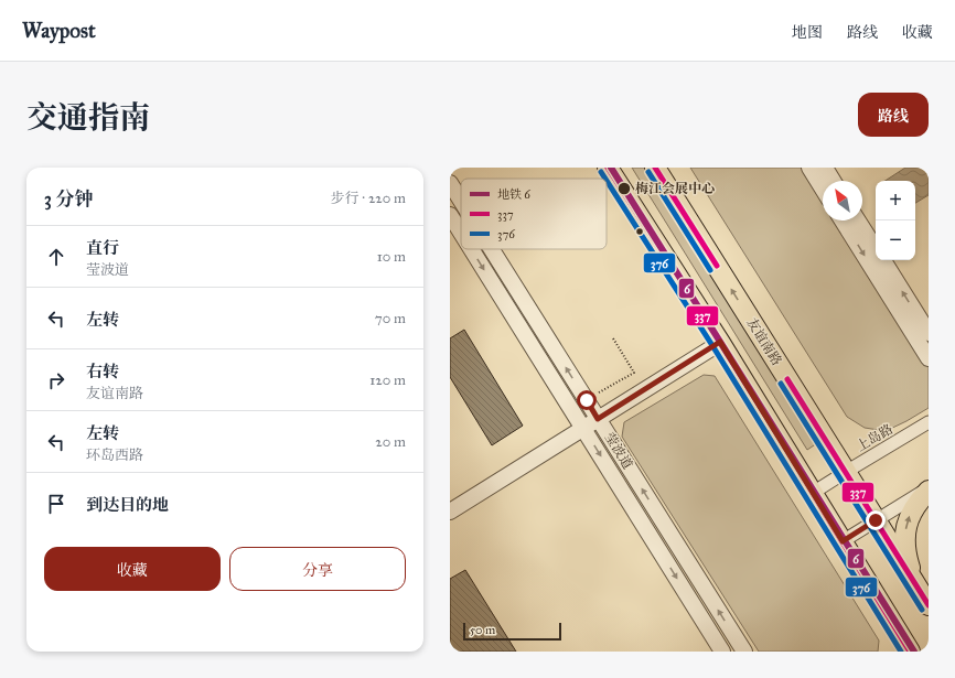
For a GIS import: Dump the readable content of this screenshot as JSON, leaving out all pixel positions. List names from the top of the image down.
{
  "streets": {
    "main road": ["友谊南路"],
    "street": ["上岛路", "莹波道"]
  },
  "crossings": [
    ["友谊南路", "上岛路"]
  ],
  "places": ["梅江会展中心"],
  "lines": ["metro line 6", "transit line 337", "transit line 376"],
  "legend": ["地铁 6", "337", "376"],
  "scale_bar": "50 m",
  "north": "top left",
  "page": {
    "header": "Waypost",
    "nav": ["地图", "路线", "收藏"],
    "title": "交通指南",
    "buttons": [
      "路线",
      ["收藏", "分享"]
    ],
    "heading": ["3 分钟", "步行 · 220 m"],
    "map_buttons": ["+", "−"],
    "list": [
      ["直行", "莹波道", "10 m"],
      ["左转", "70 m"],
      ["右转", "友谊南路", "120 m"],
      ["左转", "环岛西路", "20 m"],
      "到达目的地"
    ],
    "scale": "50 m"
  }
}
